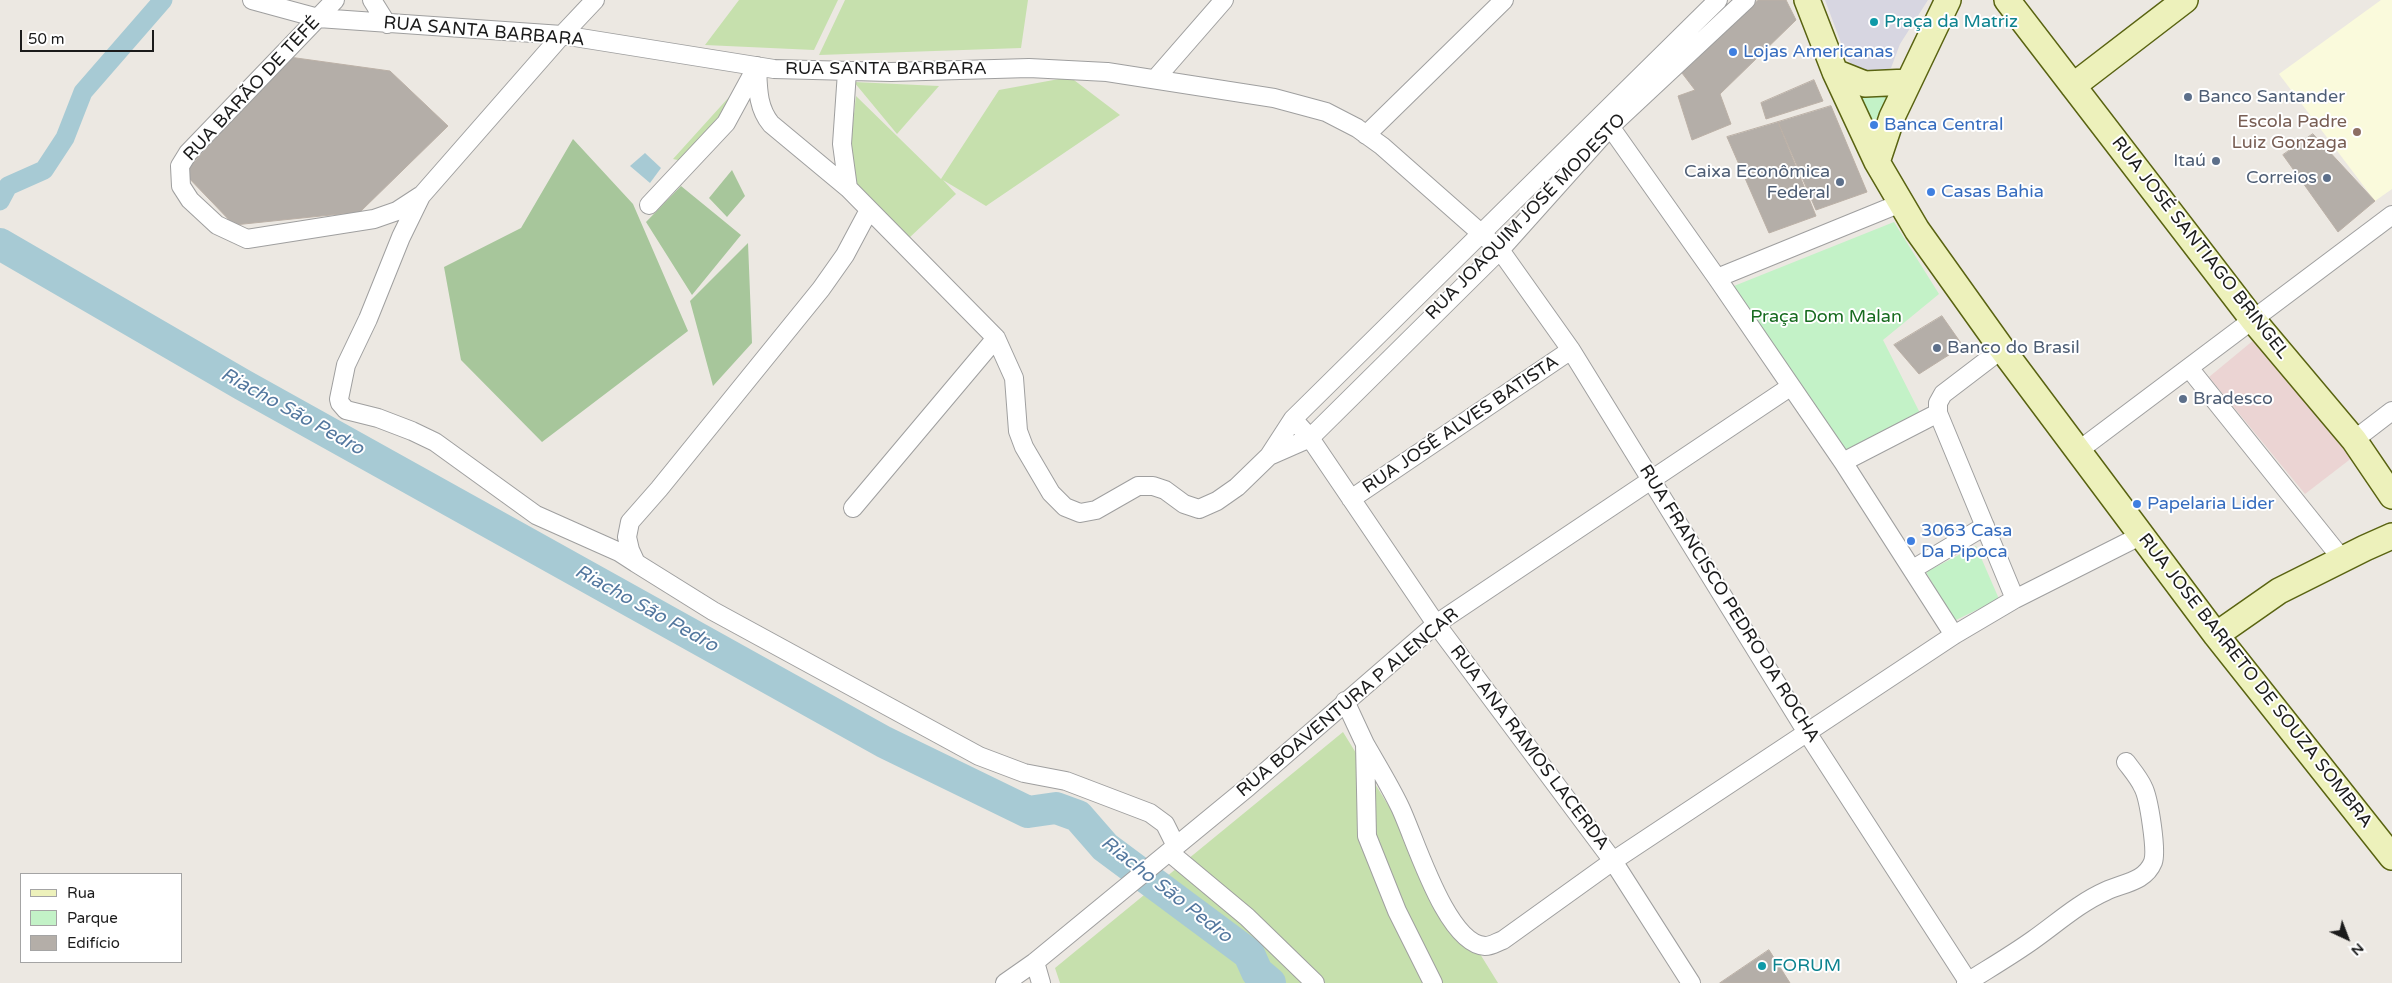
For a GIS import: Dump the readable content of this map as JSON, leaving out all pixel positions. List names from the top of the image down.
{
  "streets": {
    "main road": ["RUA JOSÉ SANTIAGO BRINGEL", "RUA JOSE BARRETO DE SOUZA SOMBRA"],
    "street": [
      "RUA SANTA BARBARA",
      "RUA BARÃO DE TEFÉ",
      "RUA JOAQUIM JOSÉ MODESTO",
      "RUA JOSÊ ALVES BATISTA",
      "RUA FRANCISCO PEDRO DA ROCHA",
      "RUA BOAVENTURA P ALENCAR",
      "RUA ANA RAMOS LACERDA"
    ]
  },
  "crossings": [
    ["RUA SANTA BARBARA", "RUA BARÃO DE TEFÉ"],
    ["RUA SANTA BARBARA", "RUA JOAQUIM JOSÉ MODESTO"],
    ["RUA SANTA BARBARA", "RUA FRANCISCO PEDRO DA ROCHA"],
    ["RUA JOAQUIM JOSÉ MODESTO", "RUA FRANCISCO PEDRO DA ROCHA"],
    ["RUA JOAQUIM JOSÉ MODESTO", "RUA ANA RAMOS LACERDA"],
    ["RUA JOSÊ ALVES BATISTA", "RUA FRANCISCO PEDRO DA ROCHA"],
    ["RUA JOSÊ ALVES BATISTA", "RUA ANA RAMOS LACERDA"],
    ["RUA FRANCISCO PEDRO DA ROCHA", "RUA BOAVENTURA P ALENCAR"],
    ["RUA BOAVENTURA P ALENCAR", "RUA ANA RAMOS LACERDA"]
  ],
  "water": ["Riacho São Pedro"],
  "parks": ["Praça Dom Malan"],
  "places": [
    "Praça da Matriz",
    "Lojas Americanas",
    "Banco Santander",
    "Banca Central",
    "Escola Padre Luiz Gonzaga",
    "Itaú",
    "Correios",
    "Caixa Econômica Federal",
    "Casas Bahia",
    "Banco do Brasil",
    "Bradesco",
    "Papelaria Lider",
    "3063 Casa Da Pipoca",
    "FORUM"
  ],
  "legend": ["Rua", "Parque", "Edifício"],
  "scale_bar": "50 m",
  "north": "bottom right"
}
